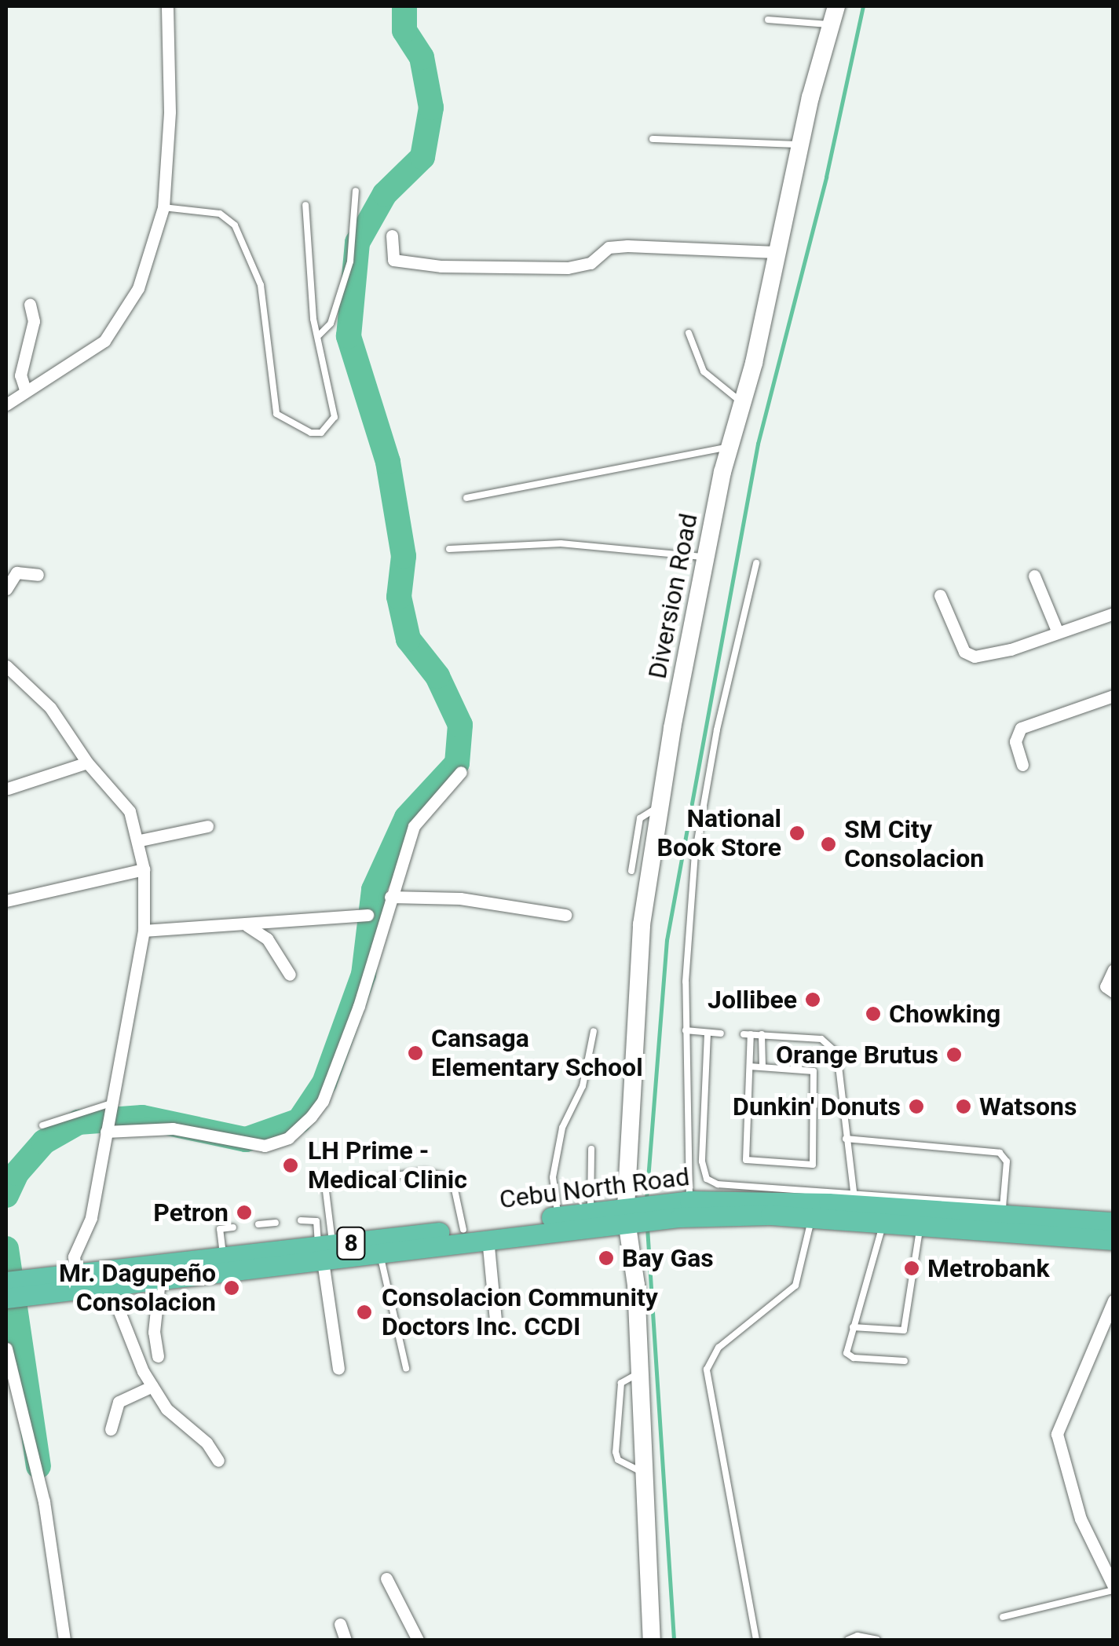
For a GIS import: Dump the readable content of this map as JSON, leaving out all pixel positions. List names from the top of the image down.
{
  "streets": {
    "main road": ["Cebu North Road", "8"],
    "street": ["Diversion Road"]
  },
  "crossings": [
    ["Diversion Road", "Cebu North Road"]
  ],
  "places": [
    "National Book Store",
    "SM City Consolacion",
    "Jollibee",
    "Chowking",
    "Cansaga Elementary School",
    "Orange Brutus",
    "Dunkin' Donuts",
    "Watsons",
    "LH Prime - Medical Clinic",
    "Petron",
    "Bay Gas",
    "Metrobank",
    "Mr. Dagupeño Consolacion",
    "Consolacion Community Doctors Inc. CCDI"
  ]
}
